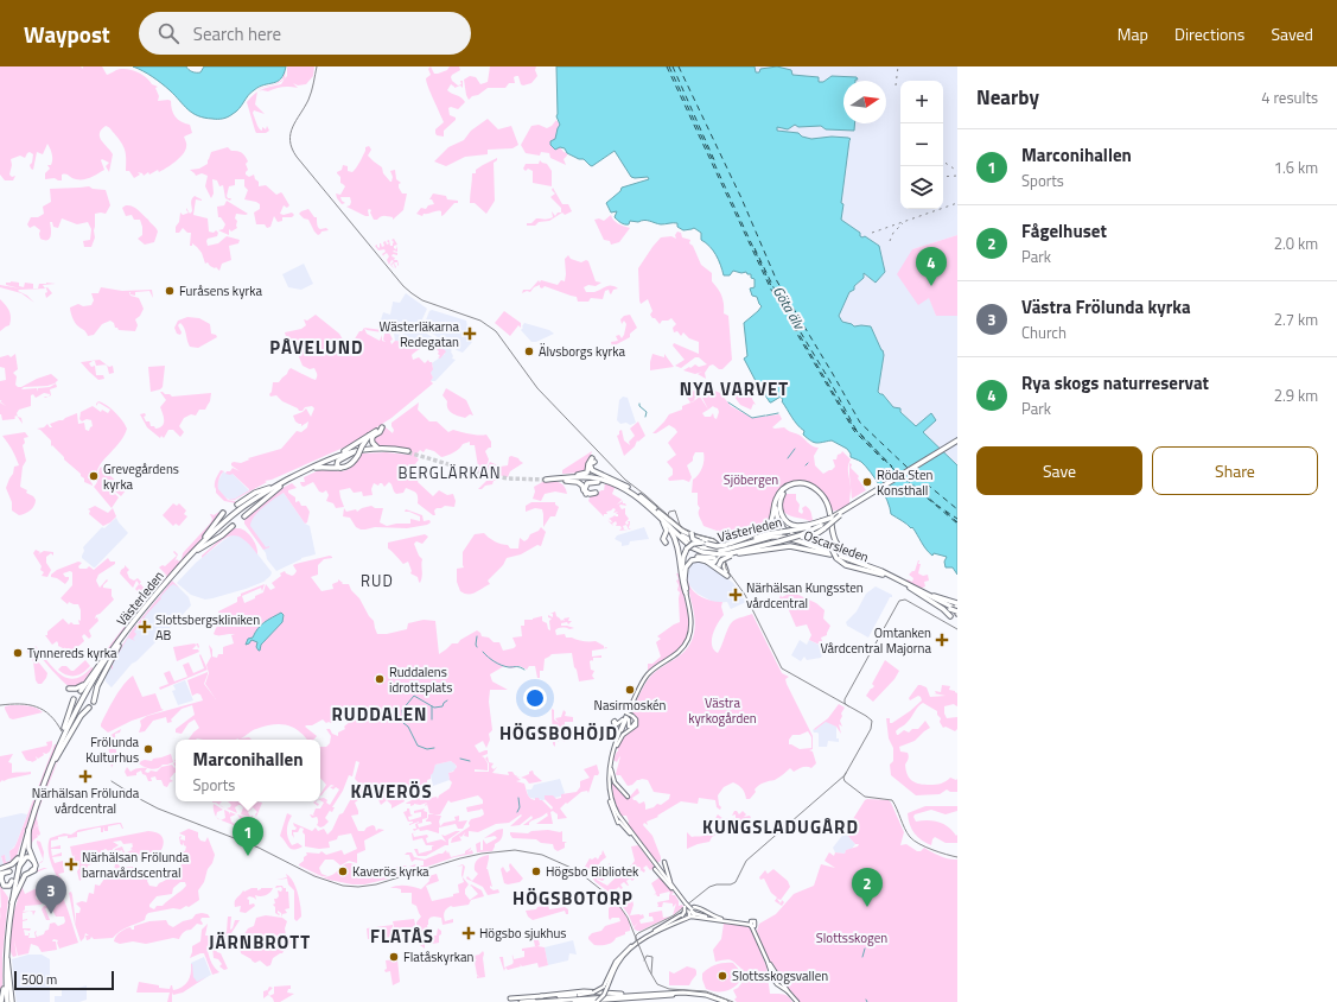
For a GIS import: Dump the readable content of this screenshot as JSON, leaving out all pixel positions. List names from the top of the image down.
{
  "streets": {
    "highway": ["Västerleden", "Oscarsleden"]
  },
  "crossings": [
    ["Västerleden", "Oscarsleden"]
  ],
  "districts": [
    "PÅVELUND",
    "NYA VARVET",
    "BERGLÄRKAN",
    "RUD",
    "RUDDALEN",
    "HÖGSBOHÖJD",
    "KAVERÖS",
    "KUNGSLADUGÅRD",
    "HÖGSBOTORP",
    "FLATÅS",
    "JÄRNBROTT"
  ],
  "water": ["Göta älv"],
  "parks": ["Sjöbergen", "Västra kyrkogården", "Slottsskogen"],
  "places": {
    "other": [
      "Furåsens kyrka",
      "Älvsborgs kyrka",
      "Grevegårdens kyrka",
      "Röda Sten Konsthall",
      "Tynnereds kyrka",
      "Ruddalens idrottsplats",
      "Nasirmoskén",
      "Frölunda Kulturhus",
      "Kaverös kyrka",
      "Högsbo Bibliotek",
      "Flatåskyrkan",
      "Slottsskogsvallen"
    ],
    "health": [
      "Wästerläkarna Redegatan",
      "Närhälsan Kungssten vårdcentral",
      "Slottsbergskliniken AB",
      "Omtanken Vårdcentral Majorna",
      "Närhälsan Frölunda vårdcentral",
      "Närhälsan Frölunda barnavårdscentral",
      "Högsbo sjukhus"
    ]
  },
  "scale_bar": "500 m",
  "north": "right",
  "page": {
    "header": "Waypost",
    "search": "Search here",
    "nav": ["Map", "Directions", "Saved"],
    "heading": ["Nearby", "4 results"],
    "map_buttons": ["+", "−"],
    "list": [
      {
        "mark": "1",
        "name": "Marconihallen",
        "note": "Sports",
        "value": "1.6 km"
      },
      {
        "mark": "2",
        "name": "Fågelhuset",
        "note": "Park",
        "value": "2.0 km"
      },
      {
        "mark": "3",
        "name": "Västra Frölunda kyrka",
        "note": "Church",
        "value": "2.7 km"
      },
      {
        "mark": "4",
        "name": "Rya skogs naturreservat",
        "note": "Park",
        "value": "2.9 km"
      }
    ],
    "pins": [
      "4",
      "1",
      "2",
      "3"
    ],
    "buttons": ["Save", "Share"],
    "popup": ["Marconihallen", "Sports"],
    "scale": "500 m"
  }
}
